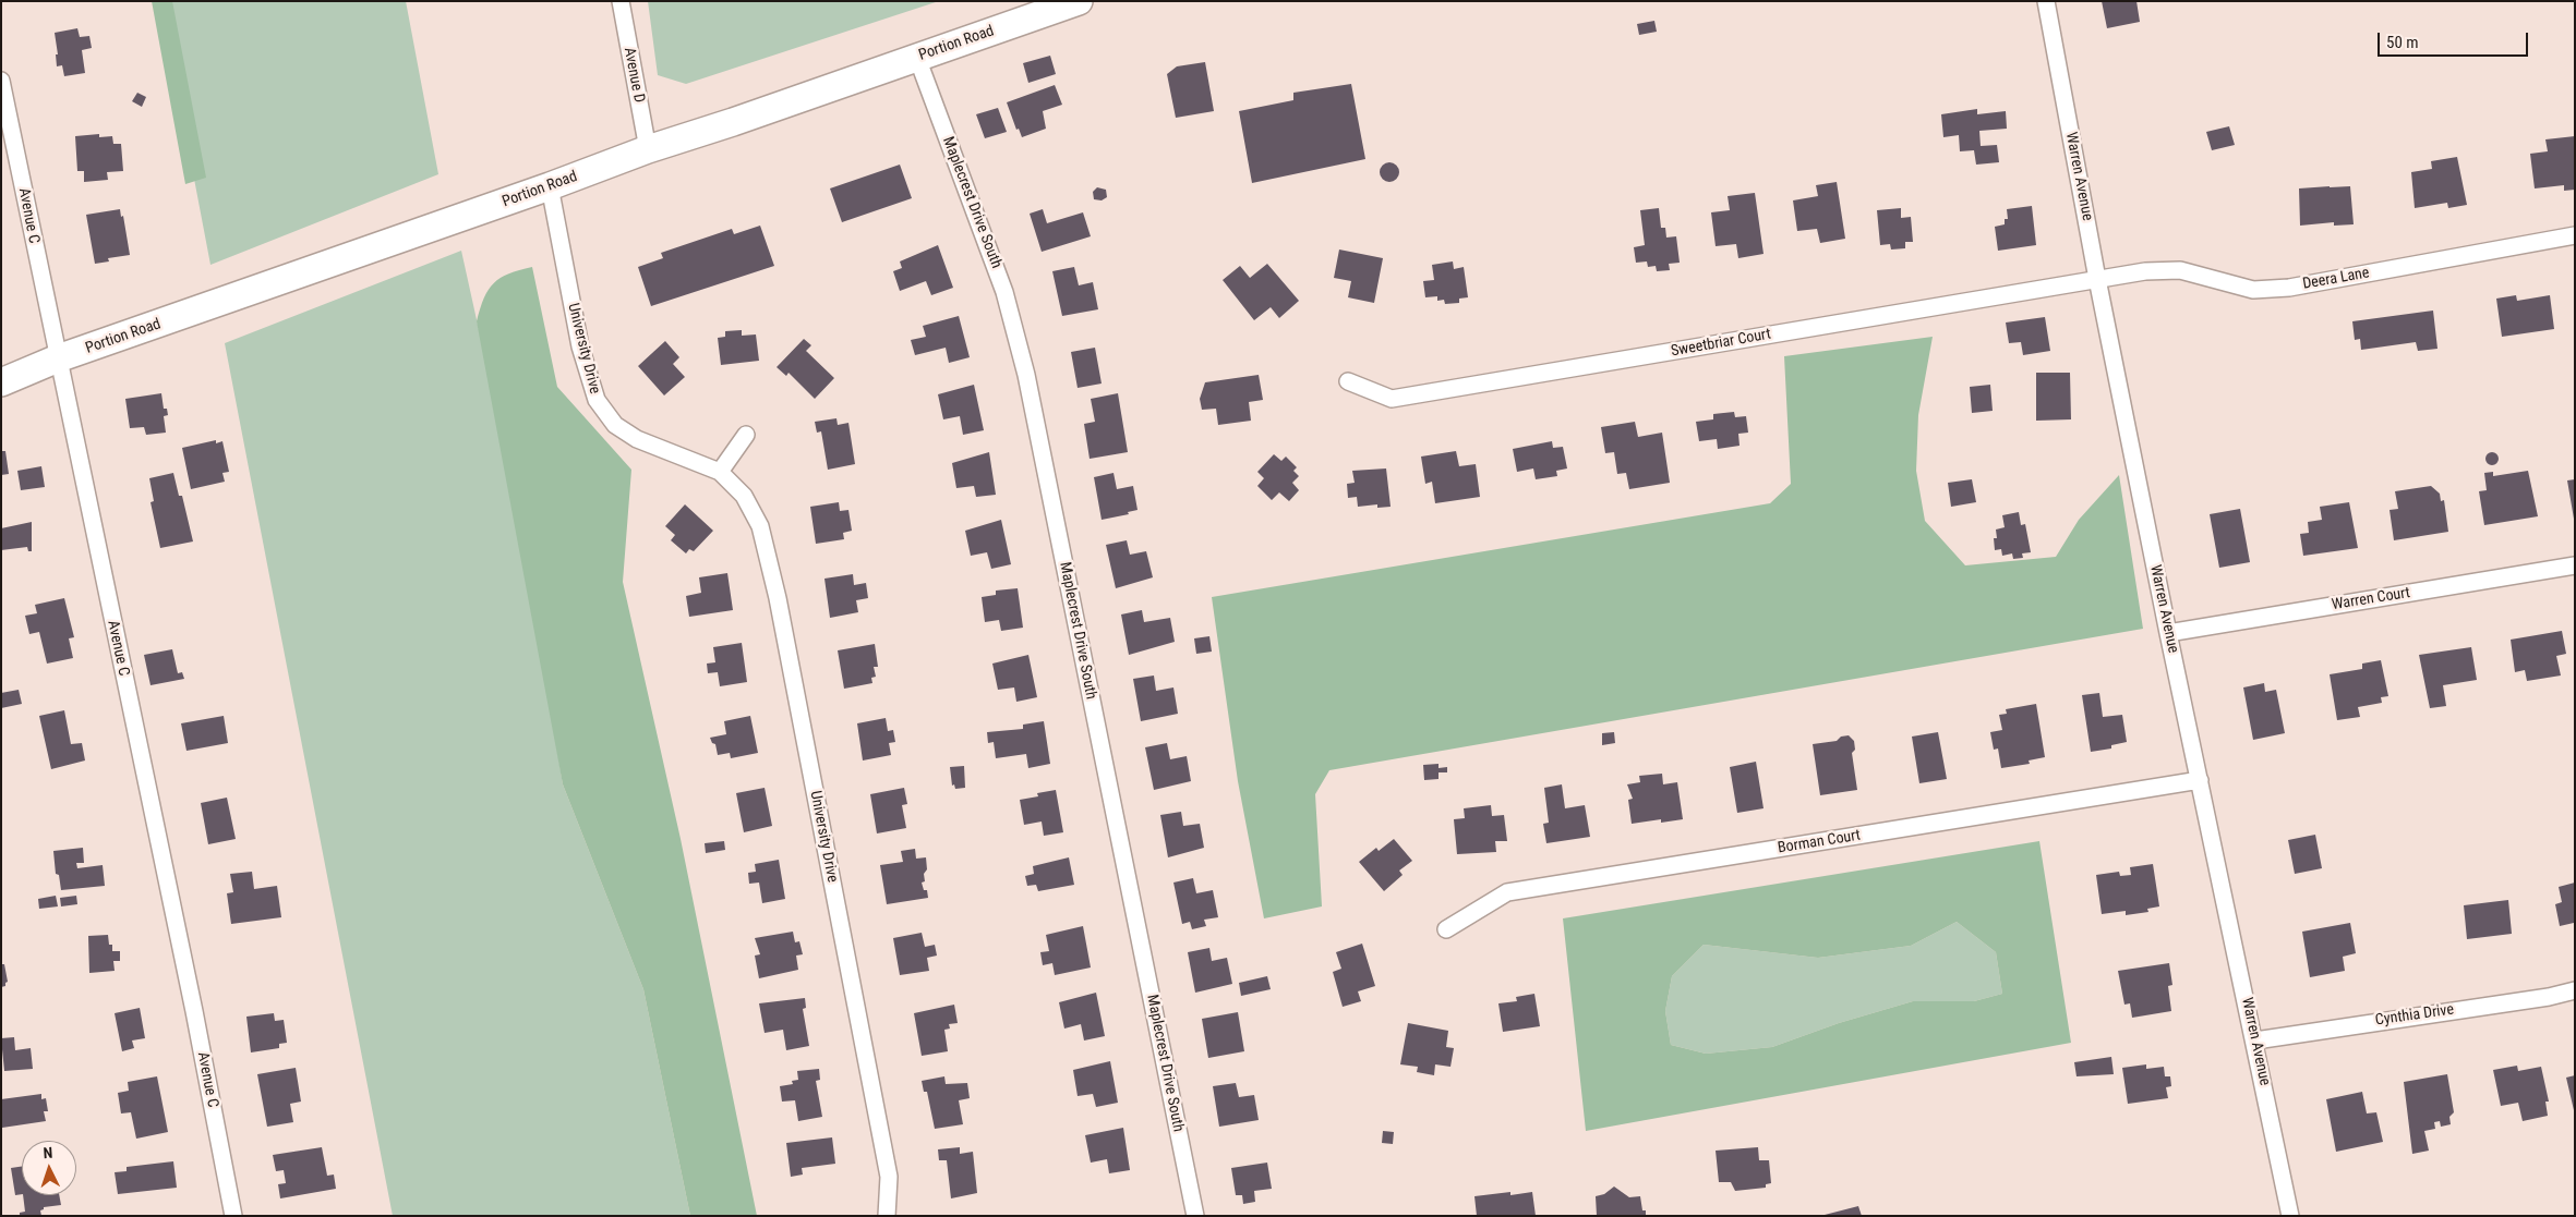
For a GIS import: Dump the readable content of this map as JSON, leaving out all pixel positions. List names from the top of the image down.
{
  "streets": {
    "main road": ["Portion Road"],
    "street": [
      "Avenue D",
      "Warren Avenue",
      "Maplecrest Drive South",
      "Avenue C",
      "Deera Lane",
      "Sweetbriar Court",
      "University Drive",
      "Warren Court",
      "Borman Court",
      "Cynthia Drive"
    ]
  },
  "crossings": [
    ["Portion Road", "Avenue D"],
    ["Portion Road", "Maplecrest Drive South"],
    ["Portion Road", "Avenue C"],
    ["Portion Road", "University Drive"],
    ["Warren Avenue", "Deera Lane"],
    ["Warren Avenue", "Sweetbriar Court"],
    ["Warren Avenue", "Warren Court"],
    ["Warren Avenue", "Borman Court"],
    ["Warren Avenue", "Cynthia Drive"],
    ["Deera Lane", "Sweetbriar Court"]
  ],
  "scale_bar": "50 m",
  "north": "top"
}
